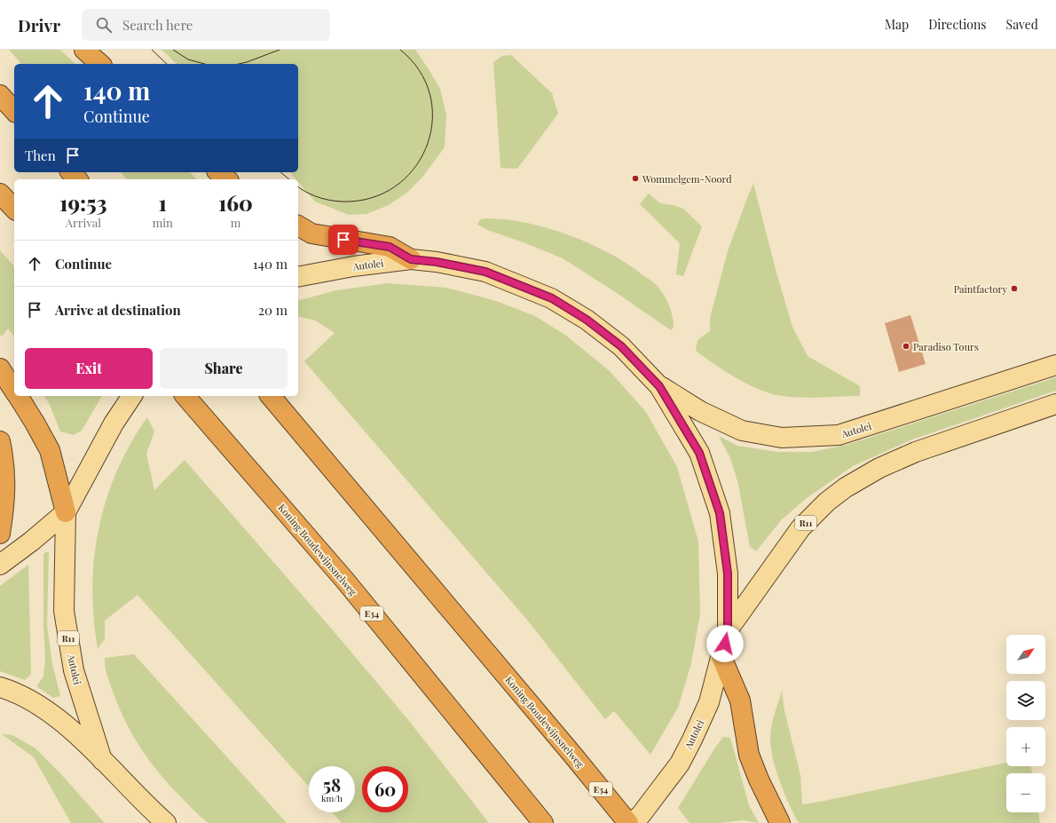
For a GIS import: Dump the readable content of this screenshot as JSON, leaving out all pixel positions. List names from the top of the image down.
{
  "streets": {
    "highway": ["Koning Boudewijnsnelweg", "E34"],
    "main road": ["Autolei", "R11"]
  },
  "places": ["Wommelgem-Noord", "Paintfactory", "Paradiso Tours"],
  "north": "top right",
  "page": {
    "header": "Drivr",
    "search": "Search here",
    "nav": ["Map", "Directions", "Saved"],
    "turn": ["140 m", "Continue"],
    "then": "Then",
    "eta": [
      "19:53",
      "Arrival",
      "1",
      "min",
      "160",
      "m"
    ],
    "list": [
      {
        "name": "Continue",
        "value": "140 m"
      },
      {
        "name": "Arrive at destination",
        "value": "20 m"
      }
    ],
    "buttons": ["Exit", "Share"],
    "map_buttons": ["+", "−"],
    "speed": "58 km/h",
    "limit": "60"
  }
}
